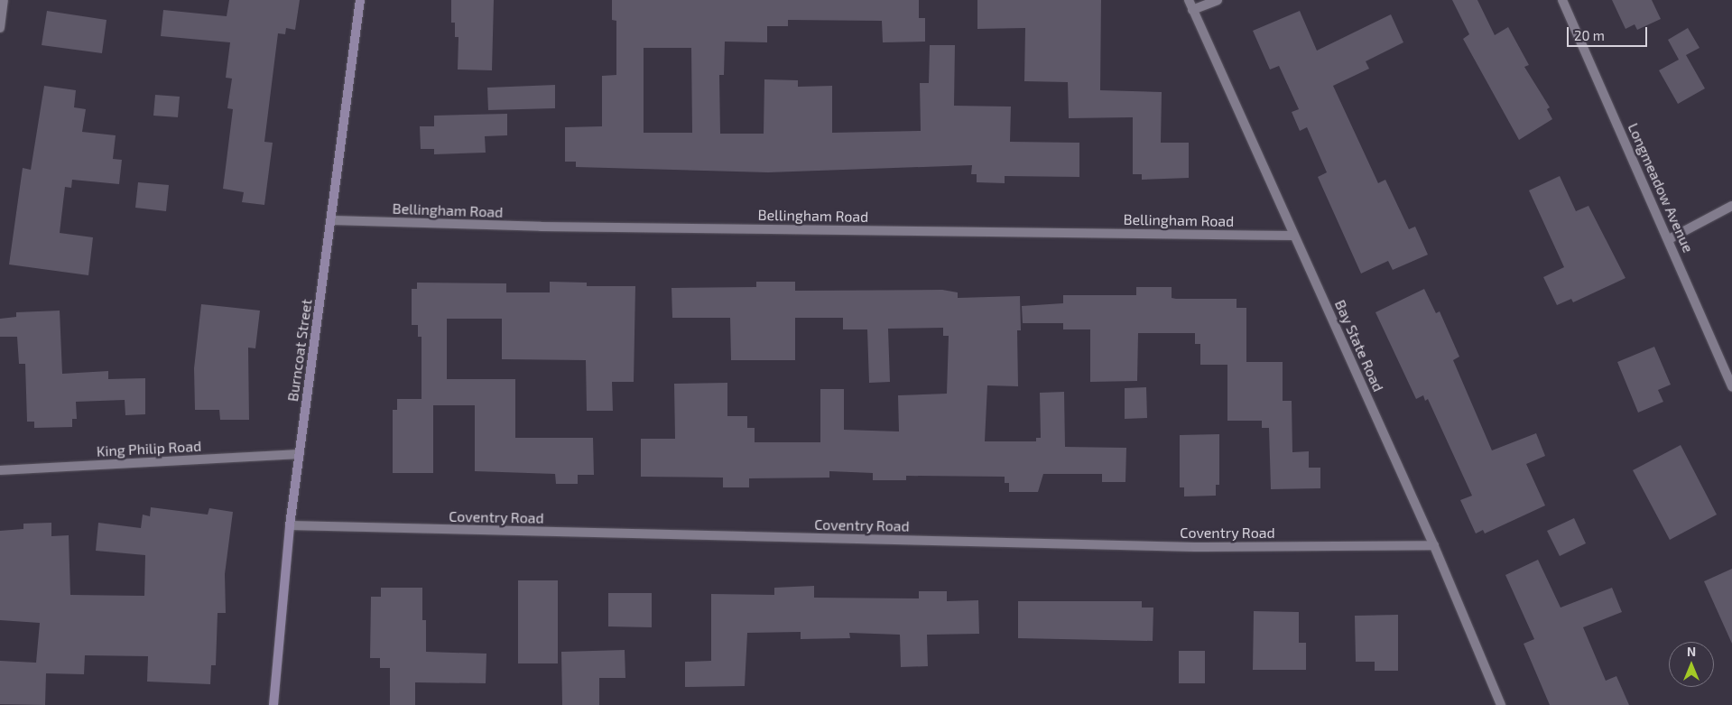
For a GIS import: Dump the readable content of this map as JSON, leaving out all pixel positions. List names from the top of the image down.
{
  "streets": {
    "main road": ["Burncoat Street"],
    "street": [
      "Longmeadow Avenue",
      "Bellingham Road",
      "Bay State Road",
      "King Philip Road",
      "Coventry Road"
    ]
  },
  "crossings": [
    ["Bellingham Road", "Bay State Road"],
    ["Bellingham Road", "Burncoat Street"],
    ["Bay State Road", "Coventry Road"],
    ["Burncoat Street", "King Philip Road"],
    ["Burncoat Street", "Coventry Road"]
  ],
  "scale_bar": "20 m",
  "north": "top"
}
